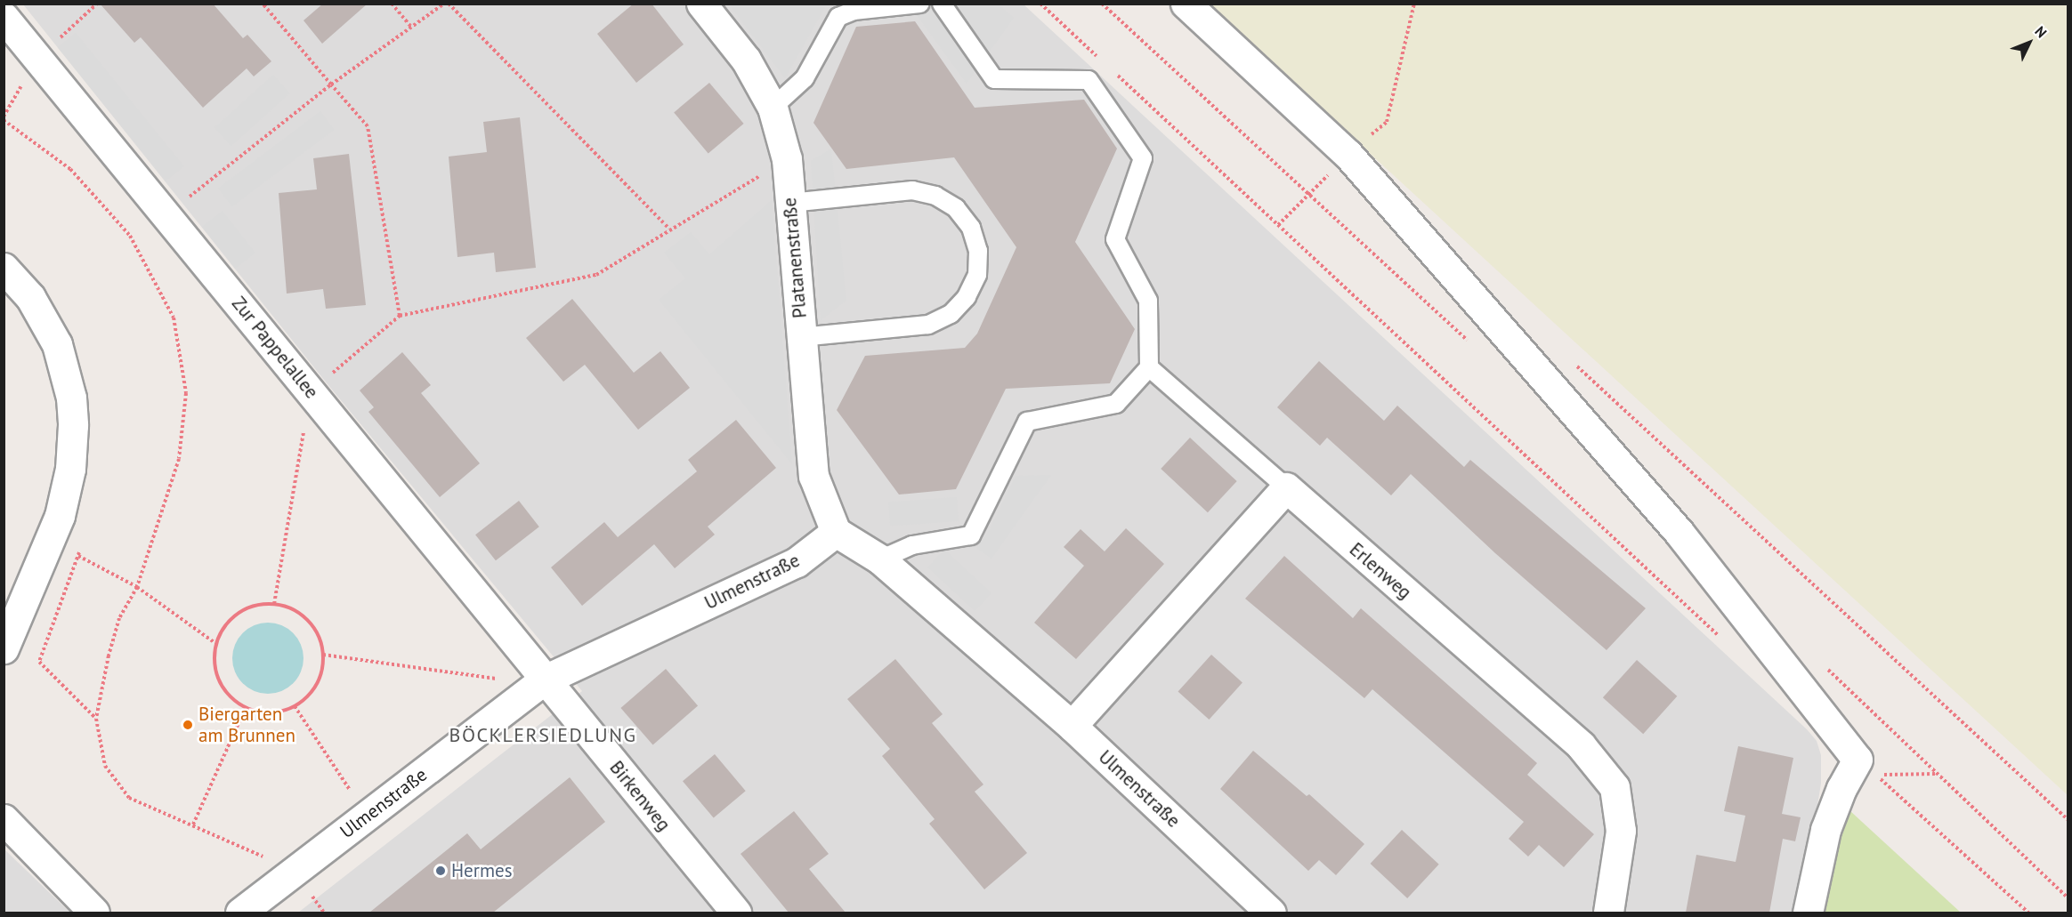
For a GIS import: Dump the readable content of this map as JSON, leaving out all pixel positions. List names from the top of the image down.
{
  "streets": {
    "street": [
      "Platanenstraße",
      "Zur Pappelallee",
      "Erlenweg",
      "Ulmenstraße",
      "Birkenweg"
    ]
  },
  "crossings": [
    ["Platanenstraße", "Ulmenstraße"],
    ["Zur Pappelallee", "Ulmenstraße"],
    ["Zur Pappelallee", "Birkenweg"],
    ["Ulmenstraße", "Birkenweg"]
  ],
  "districts": ["BÖCKLERSIEDLUNG"],
  "places": ["Biergarten am Brunnen", "Hermes"],
  "north": "top right"
}
